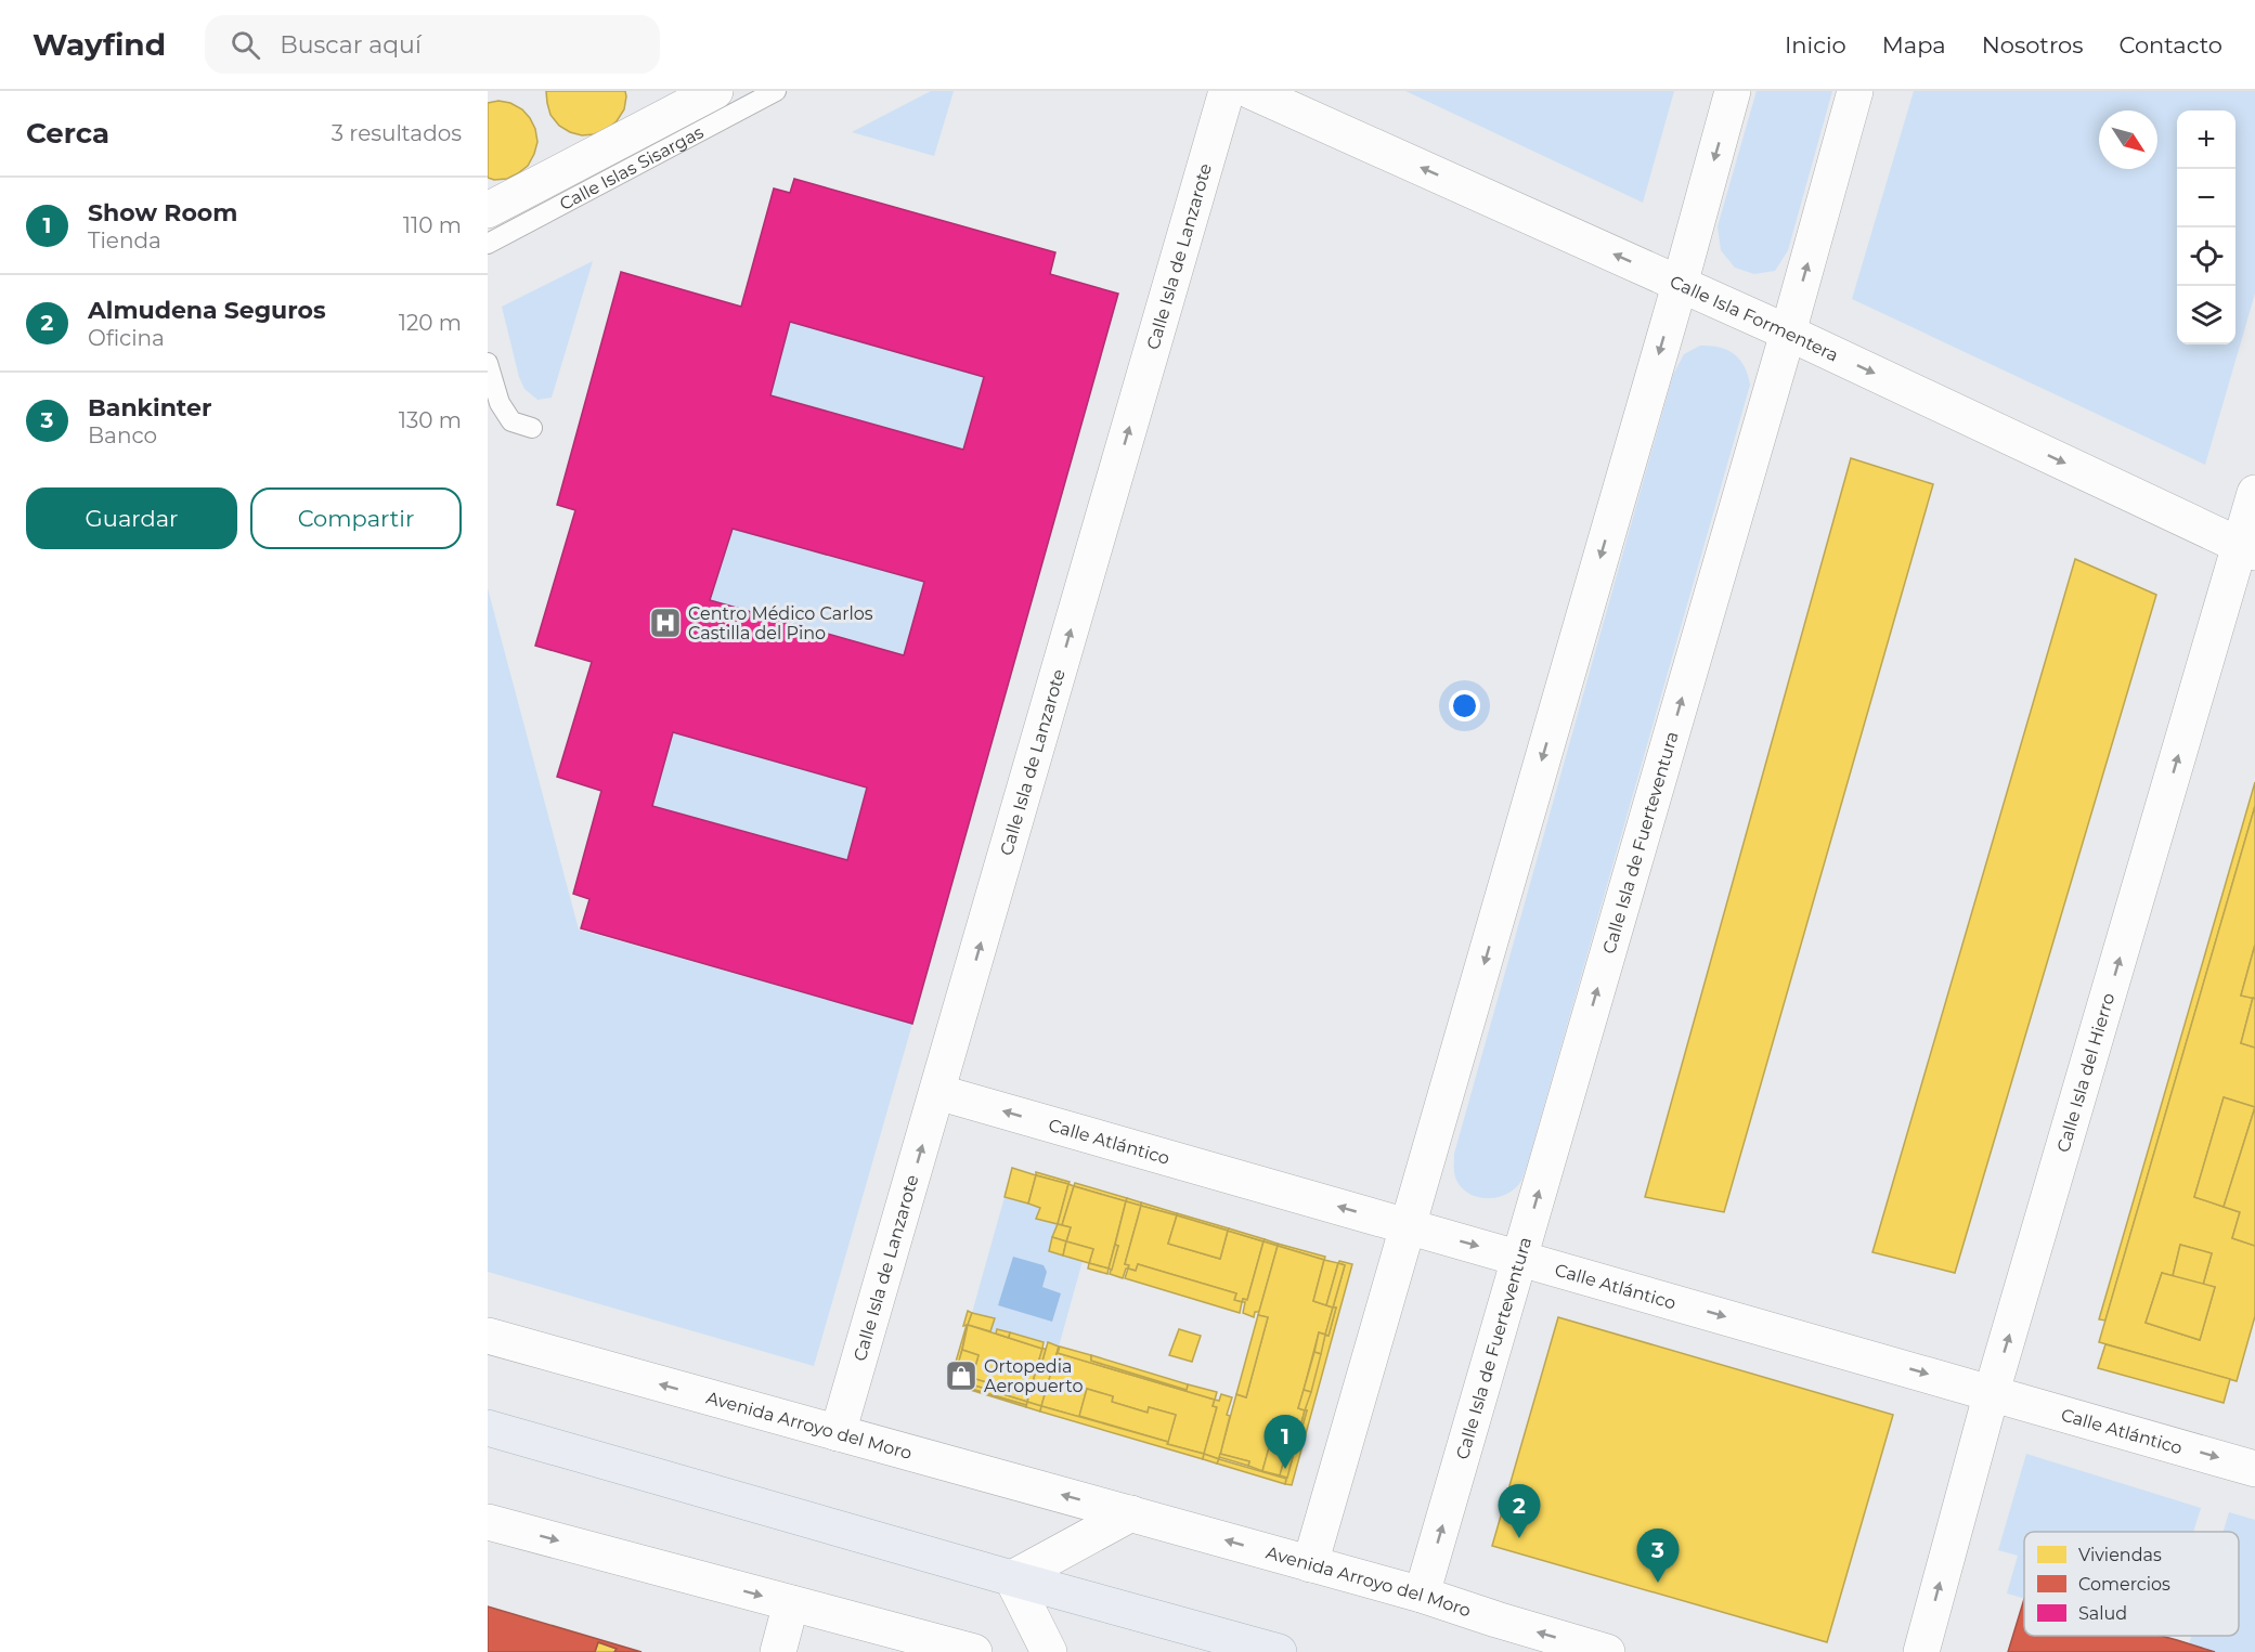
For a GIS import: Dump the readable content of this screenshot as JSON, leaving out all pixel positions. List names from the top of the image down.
{
  "streets": {
    "street": [
      "Calle Islas Sisargas",
      "Calle Isla de Lanzarote",
      "Calle Isla Formentera",
      "Calle Isla de Fuerteventura",
      "Calle Isla del Hierro",
      "Calle Atlántico",
      "Avenida Arroyo del Moro"
    ]
  },
  "crossings": [
    ["Calle Isla de Lanzarote", "Calle Atlántico"],
    ["Calle Isla de Lanzarote", "Avenida Arroyo del Moro"],
    ["Calle Isla Formentera", "Calle Isla de Fuerteventura"],
    ["Calle Isla Formentera", "Calle Isla del Hierro"],
    ["Calle Isla de Fuerteventura", "Calle Atlántico"],
    ["Calle Isla de Fuerteventura", "Avenida Arroyo del Moro"],
    ["Calle Isla del Hierro", "Calle Atlántico"]
  ],
  "one_way": ["Calle Isla de Lanzarote", "Calle Isla del Hierro"],
  "places": {
    "hospital": ["Centro Médico Carlos Castilla del Pino"],
    "shop": ["Ortopedia Aeropuerto"]
  },
  "legend": ["Viviendas", "Comercios", "Salud"],
  "north": "bottom right",
  "page": {
    "header": "Wayfind",
    "search": "Buscar aquí",
    "nav": [
      "Inicio",
      "Mapa",
      "Nosotros",
      "Contacto"
    ],
    "heading": ["Cerca", "3 resultados"],
    "map_buttons": ["+", "−"],
    "list": [
      {
        "mark": "1",
        "name": "Show Room",
        "note": "Tienda",
        "value": "110 m"
      },
      {
        "mark": "2",
        "name": "Almudena Seguros",
        "note": "Oficina",
        "value": "120 m"
      },
      {
        "mark": "3",
        "name": "Bankinter",
        "note": "Banco",
        "value": "130 m"
      }
    ],
    "buttons": ["Guardar", "Compartir"],
    "pins": ["1", "2", "3"]
  }
}
